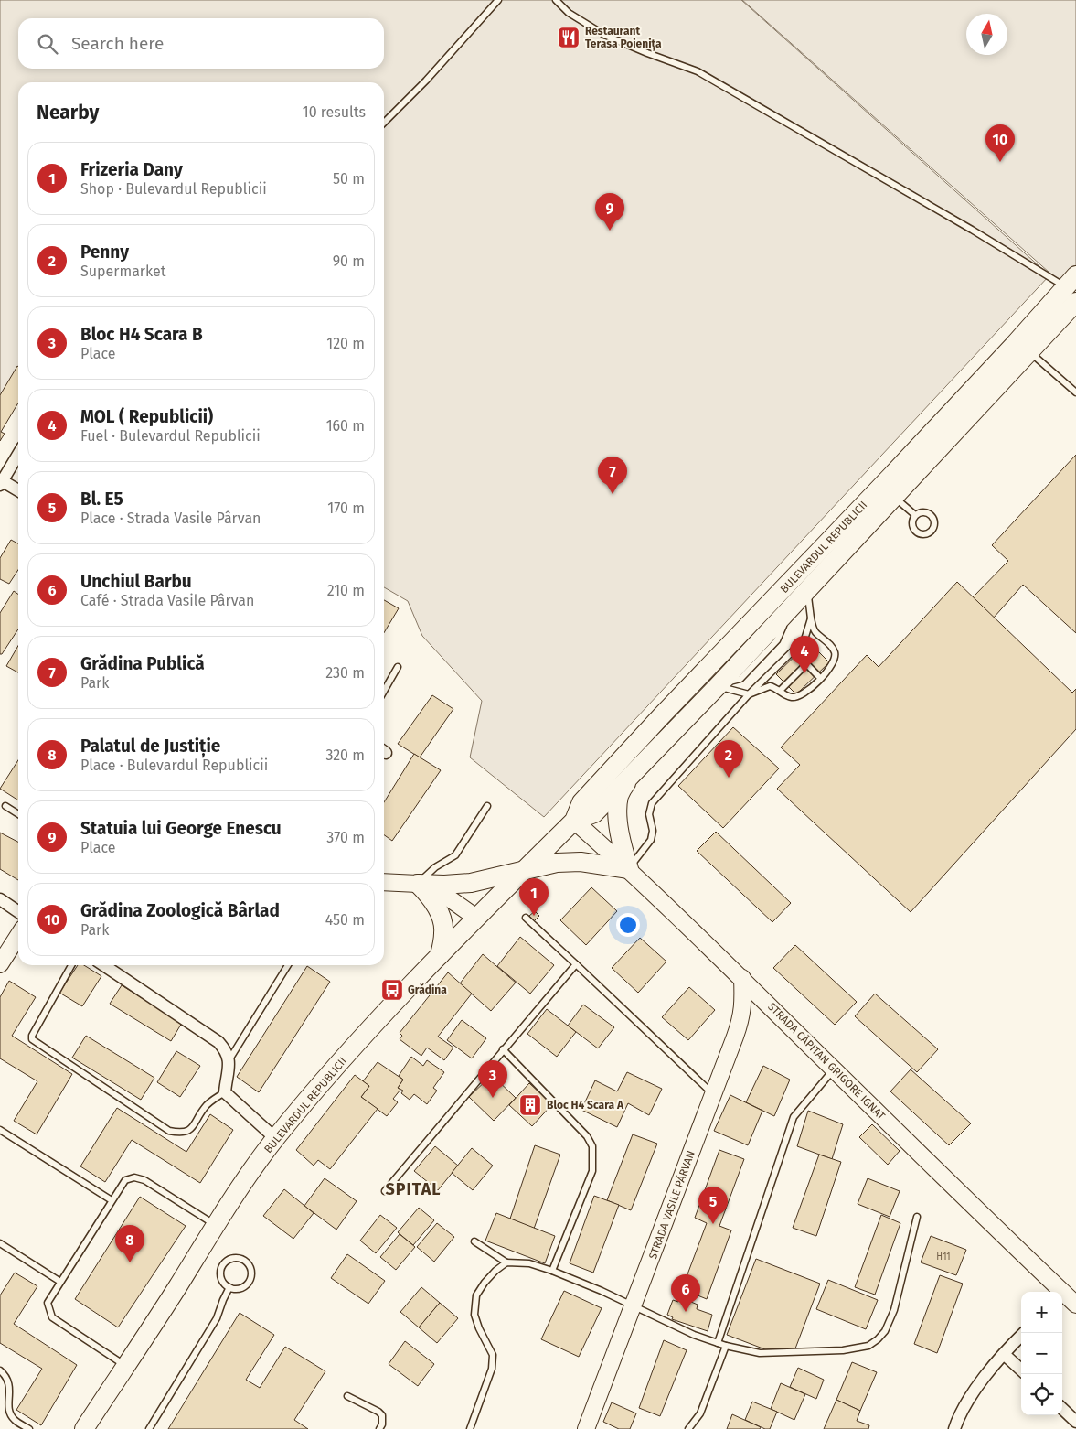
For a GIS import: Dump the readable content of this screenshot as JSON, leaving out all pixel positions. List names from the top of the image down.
{
  "streets": {
    "main road": ["BULEVARDUL REPUBLICII", "STRADA CĂPITAN GRIGORE IGNAT", "STRADA VASILE PÂRVAN"]
  },
  "crossings": [
    ["BULEVARDUL REPUBLICII", "STRADA CĂPITAN GRIGORE IGNAT"],
    ["STRADA CĂPITAN GRIGORE IGNAT", "STRADA VASILE PÂRVAN"]
  ],
  "districts": ["SPITAL"],
  "places": {
    "restaurant": ["Restaurant Terasa Poienița"],
    "bus stop": ["Grădina"],
    "building": ["Bloc H4 Scara A"]
  },
  "house_numbers": ["H11"],
  "north": "top",
  "page": {
    "search": "Search here",
    "heading": ["Nearby", "10 results"],
    "pins": [
      "10",
      "9",
      "7",
      "4",
      "2",
      "1",
      "3",
      "5",
      "8",
      "6"
    ],
    "list": [
      {
        "mark": "1",
        "name": "Frizeria Dany",
        "note": "Shop · Bulevardul Republicii",
        "value": "50 m"
      },
      {
        "mark": "2",
        "name": "Penny",
        "note": "Supermarket",
        "value": "90 m"
      },
      {
        "mark": "3",
        "name": "Bloc H4 Scara B",
        "note": "Place",
        "value": "120 m"
      },
      {
        "mark": "4",
        "name": "MOL ( Republicii)",
        "note": "Fuel · Bulevardul Republicii",
        "value": "160 m"
      },
      {
        "mark": "5",
        "name": "Bl. E5",
        "note": "Place · Strada Vasile Pârvan",
        "value": "170 m"
      },
      {
        "mark": "6",
        "name": "Unchiul Barbu",
        "note": "Café · Strada Vasile Pârvan",
        "value": "210 m"
      },
      {
        "mark": "7",
        "name": "Grădina Publică",
        "note": "Park",
        "value": "230 m"
      },
      {
        "mark": "8",
        "name": "Palatul de Justiție",
        "note": "Place · Bulevardul Republicii",
        "value": "320 m"
      },
      {
        "mark": "9",
        "name": "Statuia lui George Enescu",
        "note": "Place",
        "value": "370 m"
      },
      {
        "mark": "10",
        "name": "Grădina Zoologică Bârlad",
        "note": "Park",
        "value": "450 m"
      }
    ],
    "map_buttons": ["+", "−"]
  }
}
